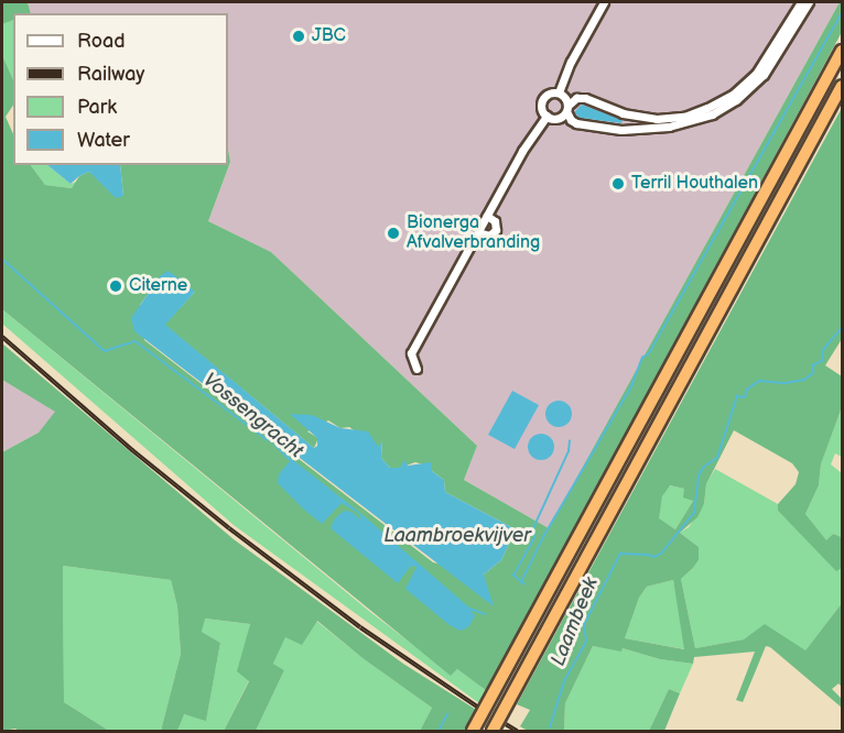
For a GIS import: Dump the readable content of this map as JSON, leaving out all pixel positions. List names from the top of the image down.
{
  "water": ["Vossengracht", "Laambroekvijver", "Laambeek"],
  "places": [
    "JBC",
    "Terril Houthalen",
    "Bionerga Afvalverbranding",
    "Citerne"
  ],
  "legend": [
    "Road",
    "Railway",
    "Park",
    "Water"
  ]
}
